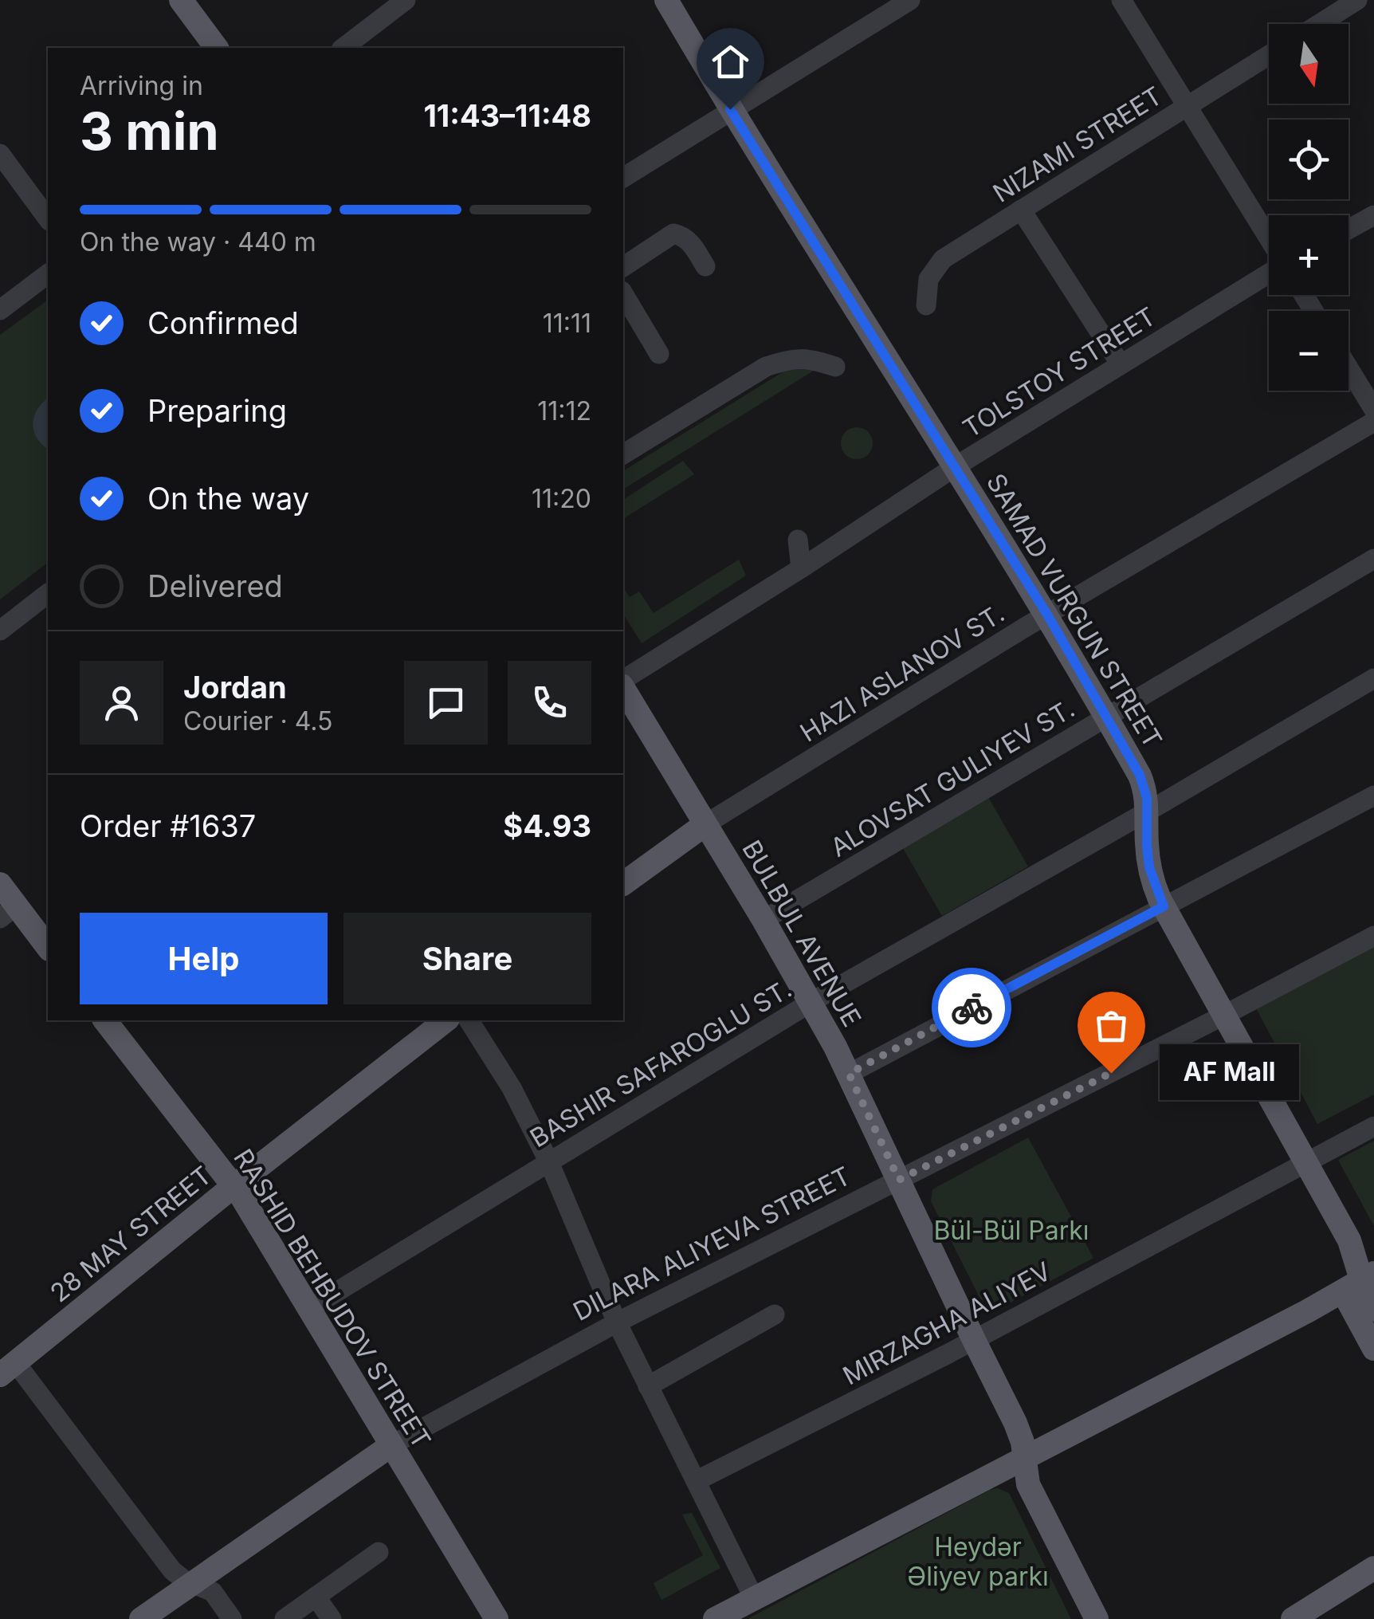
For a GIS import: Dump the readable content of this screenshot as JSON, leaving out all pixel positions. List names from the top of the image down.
{
  "streets": {
    "main road": [
      "SAMAD VURGUN STREET",
      "BULBUL AVENUE",
      "28 MAY STREET",
      "DILARA ALIYEVA STREET",
      "RASHID BEHBUDOV STREET"
    ],
    "street": [
      "NIZAMI STREET",
      "TOLSTOY STREET",
      "HAZI ASLANOV ST.",
      "ALOVSAT GULIYEV ST.",
      "BASHIR SAFAROGLU ST.",
      "MIRZAGHA ALIYEV"
    ]
  },
  "crossings": [
    ["TOLSTOY STREET", "SAMAD VURGUN STREET"],
    ["SAMAD VURGUN STREET", "HAZI ASLANOV ST."],
    ["SAMAD VURGUN STREET", "ALOVSAT GULIYEV ST."],
    ["SAMAD VURGUN STREET", "BASHIR SAFAROGLU ST."],
    ["SAMAD VURGUN STREET", "DILARA ALIYEVA STREET"],
    ["SAMAD VURGUN STREET", "MIRZAGHA ALIYEV"],
    ["HAZI ASLANOV ST.", "BULBUL AVENUE"],
    ["ALOVSAT GULIYEV ST.", "BULBUL AVENUE"],
    ["BULBUL AVENUE", "BASHIR SAFAROGLU ST."],
    ["BULBUL AVENUE", "DILARA ALIYEVA STREET"],
    ["BULBUL AVENUE", "MIRZAGHA ALIYEV"],
    ["BASHIR SAFAROGLU ST.", "RASHID BEHBUDOV STREET"],
    ["28 MAY STREET", "RASHID BEHBUDOV STREET"],
    ["DILARA ALIYEVA STREET", "RASHID BEHBUDOV STREET"]
  ],
  "parks": ["Bül-Bül Parkı", "Heydər Əliyev parkı"],
  "places": ["AF Mall"],
  "north": "bottom",
  "page": {
    "map_buttons": ["+", "−"],
    "heading": ["3 min", "Arriving in", "11:43–11:48"],
    "panel": [
      "Jordan",
      "Courier · 4.5",
      "Order #1637",
      "$4.93"
    ],
    "bar": "On the way · 440 m",
    "list": [
      ["Confirmed", "11:11"],
      ["Preparing", "11:12"],
      ["On the way", "11:20"],
      "Delivered"
    ],
    "buttons": ["Help", "Share"],
    "bubble": "AF Mall"
  }
}
